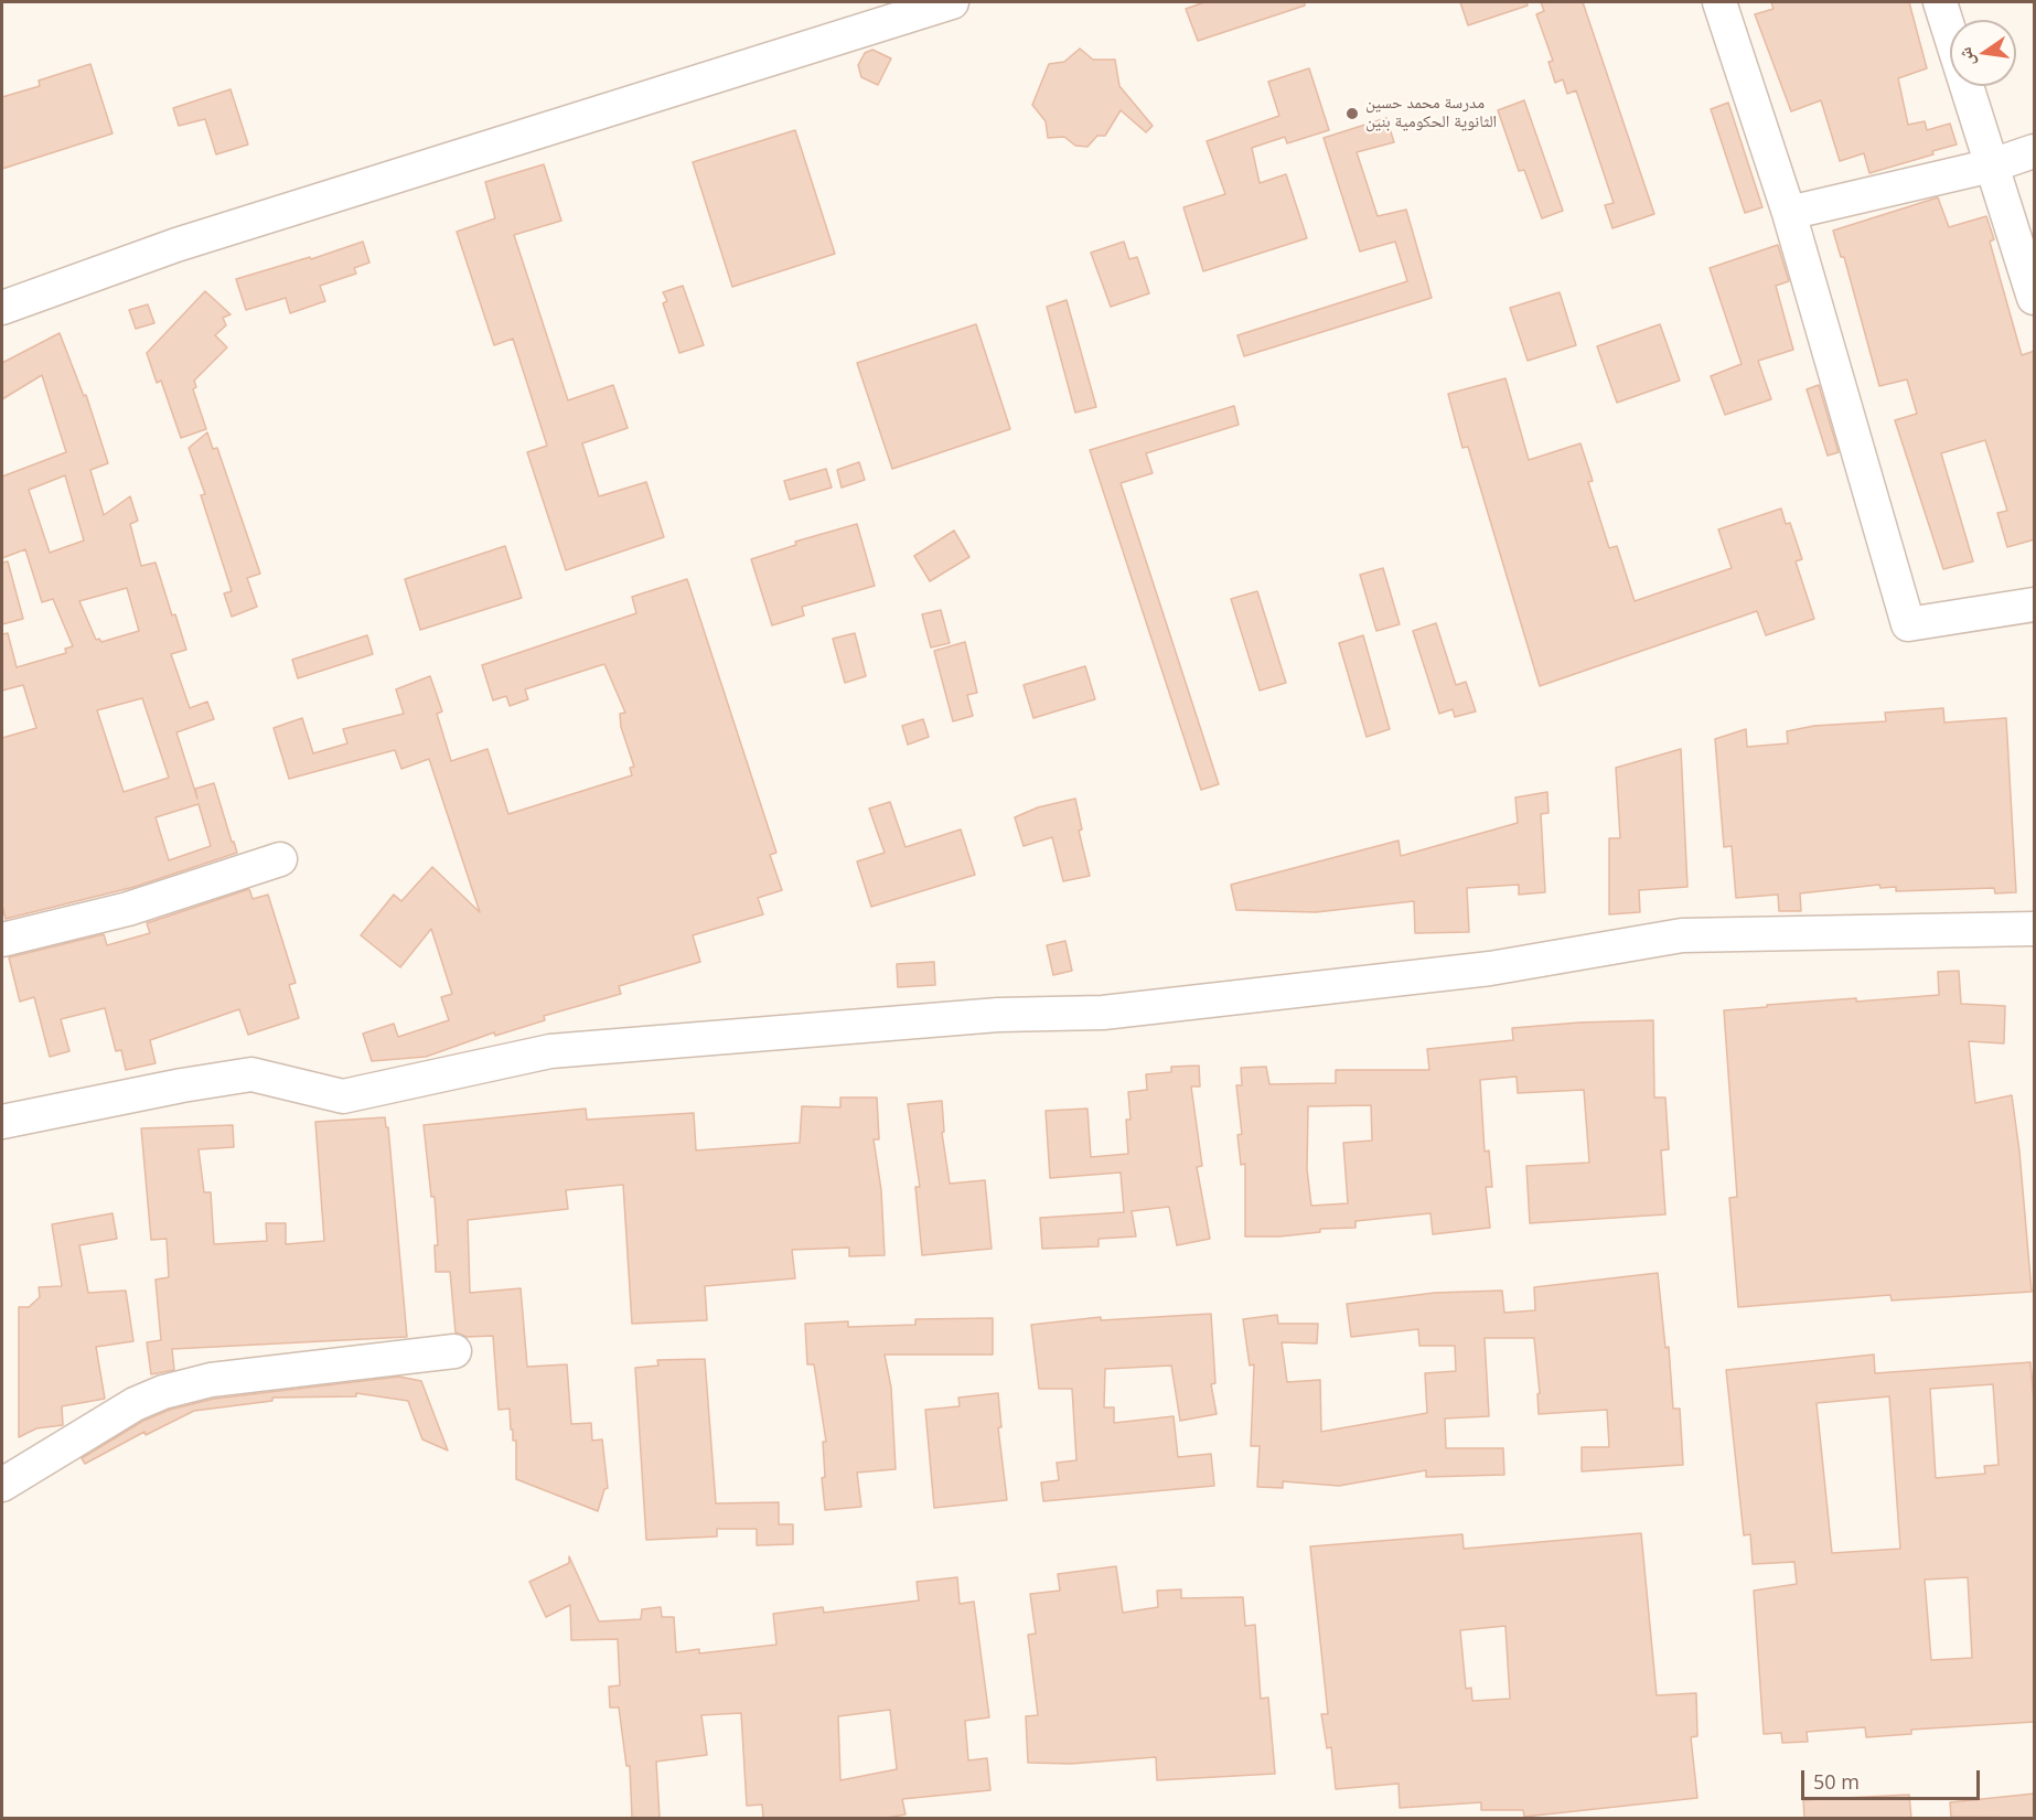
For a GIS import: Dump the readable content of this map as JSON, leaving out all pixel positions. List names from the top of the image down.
{
  "places": ["مدرسة محمد حسين الثانوية الحكومية بنين"],
  "scale_bar": "50 m",
  "north": "left"
}
